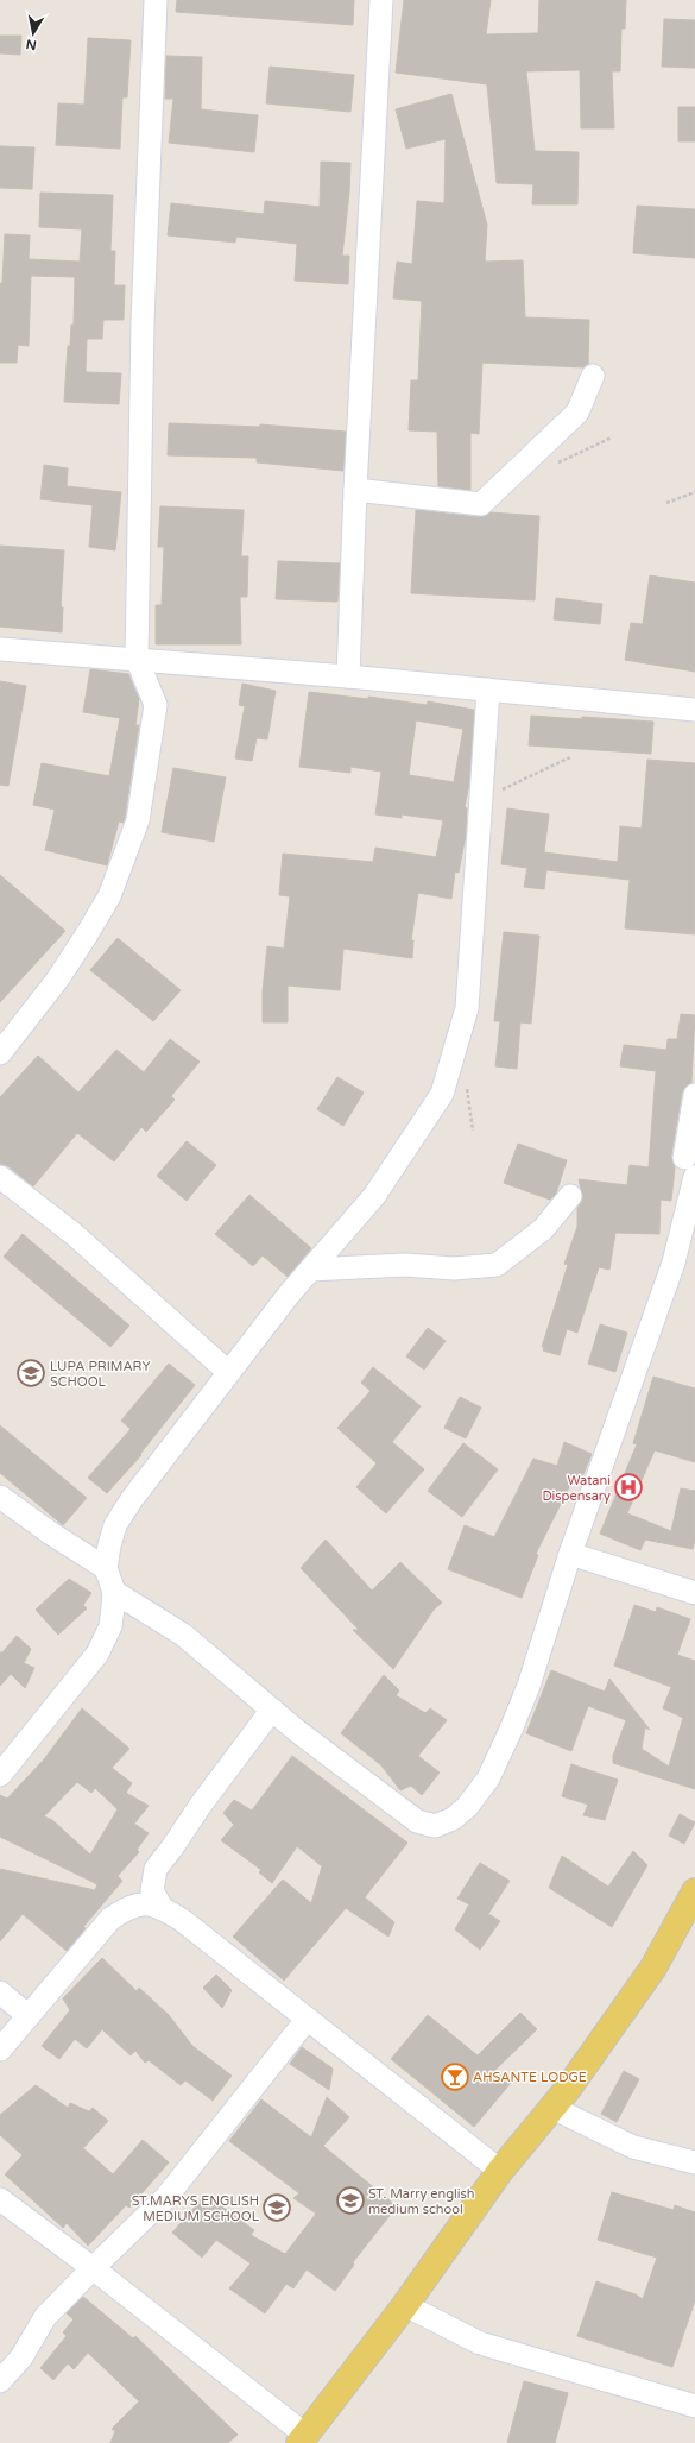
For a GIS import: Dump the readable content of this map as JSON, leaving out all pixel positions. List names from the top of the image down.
{
  "places": {
    "school or university": ["LUPA PRIMARY SCHOOL", "ST. Marry english medium school", "ST.MARYS ENGLISH MEDIUM SCHOOL"],
    "hospital": ["Watani Dispensary"],
    "bar": ["AHSANTE LODGE"]
  },
  "north": "bottom"
}
